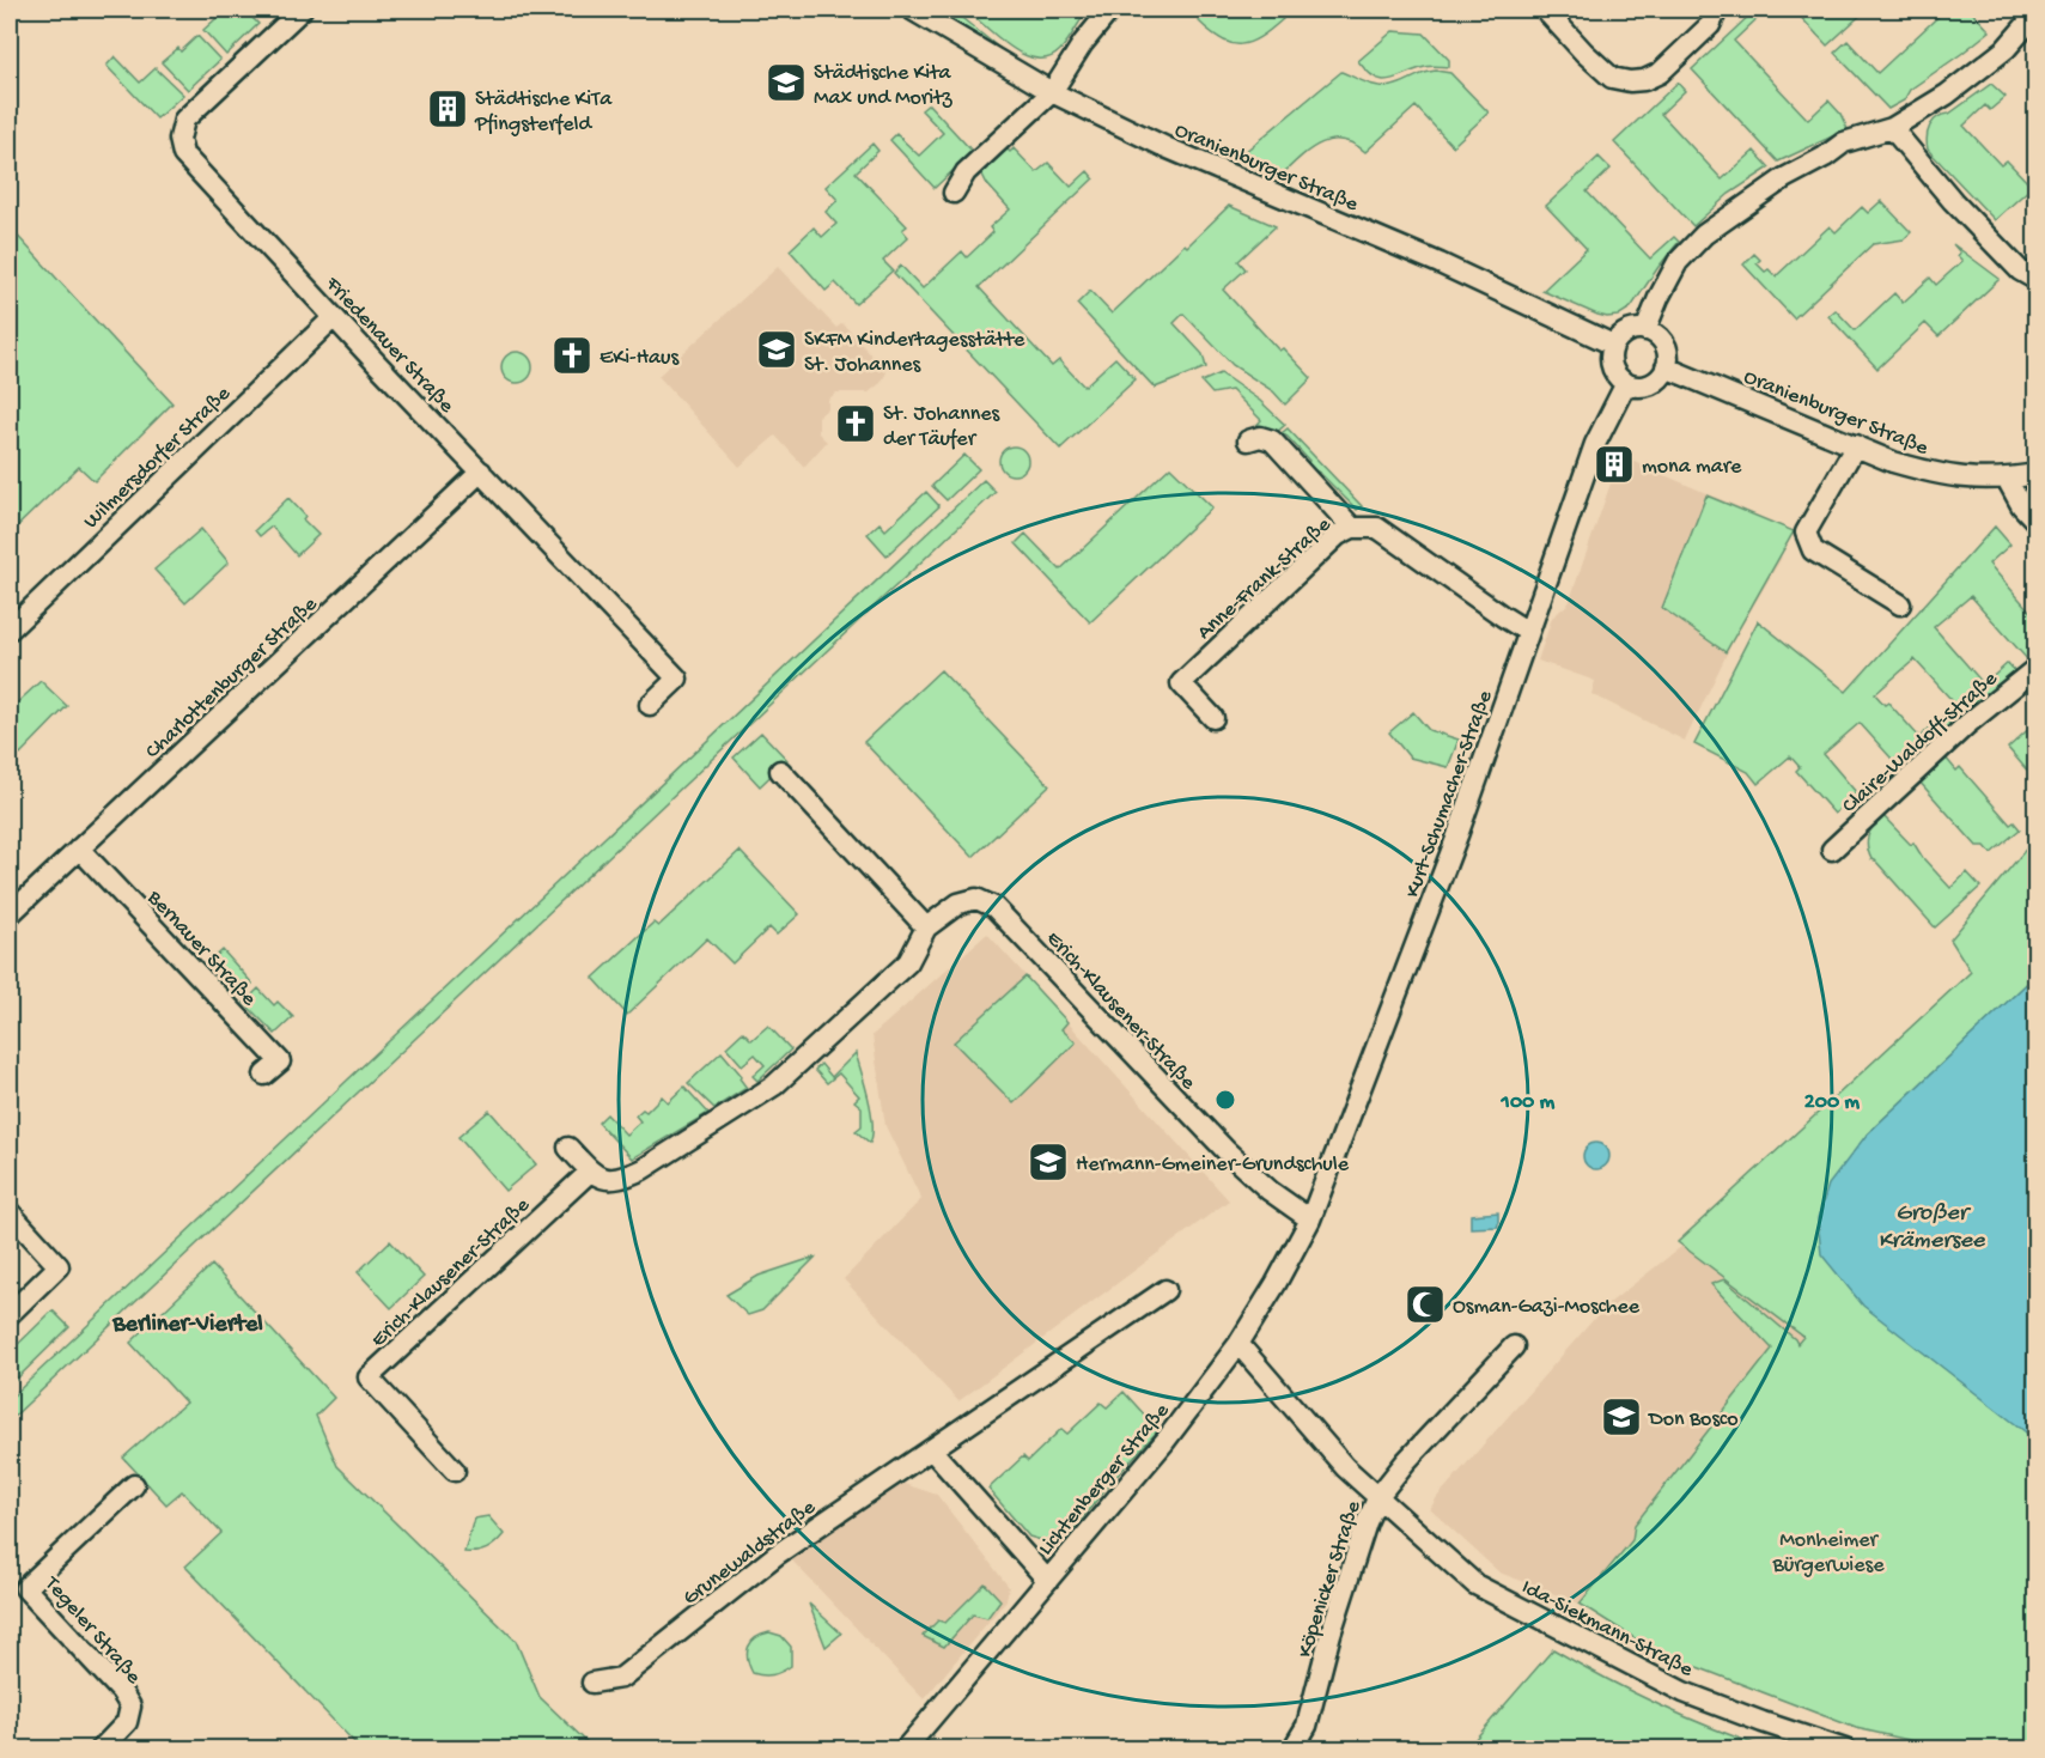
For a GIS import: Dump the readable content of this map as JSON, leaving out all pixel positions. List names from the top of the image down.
{
  "streets": {
    "street": [
      "Oranienburger Straße",
      "Friedenauer Straße",
      "Wilmersdorfer Straße",
      "Anne-Frank-Straße",
      "Charlottenburger Straße",
      "Claire-Waldoff-Straße",
      "Kurt-Schumacher-Straße",
      "Bernauer Straße",
      "Erich-Klausener-Straße",
      "Lichtenberger Straße",
      "Grunewaldstraße",
      "Köpenicker Straße",
      "Ida-Siekmann-Straße",
      "Tegeler Straße"
    ]
  },
  "crossings": [
    ["Oranienburger Straße", "Kurt-Schumacher-Straße"],
    ["Friedenauer Straße", "Wilmersdorfer Straße"],
    ["Friedenauer Straße", "Charlottenburger Straße"],
    ["Anne-Frank-Straße", "Kurt-Schumacher-Straße"],
    ["Charlottenburger Straße", "Bernauer Straße"],
    ["Kurt-Schumacher-Straße", "Erich-Klausener-Straße"],
    ["Kurt-Schumacher-Straße", "Lichtenberger Straße"],
    ["Erich-Klausener-Straße", "Lichtenberger Straße"],
    ["Lichtenberger Straße", "Köpenicker Straße"],
    ["Köpenicker Straße", "Ida-Siekmann-Straße"]
  ],
  "districts": ["Berliner-Viertel"],
  "water": ["Großer Krämersee"],
  "parks": ["Monheimer Bürgerwiese"],
  "places": {
    "school or university": [
      "Städtische Kita Max und Moritz",
      "SKFM Kindertagesstätte St. Johannes",
      "Hermann-Gmeiner-Grundschule",
      "Don Bosco"
    ],
    "building": ["Städtische KiTa Pfingsterfeld", "mona mare"],
    "church": ["EKi-Haus", "St. Johannes der Täufer"],
    "mosque": ["Osman-Gazi-Moschee"]
  },
  "rings": ["100 m", "200 m"]
}
